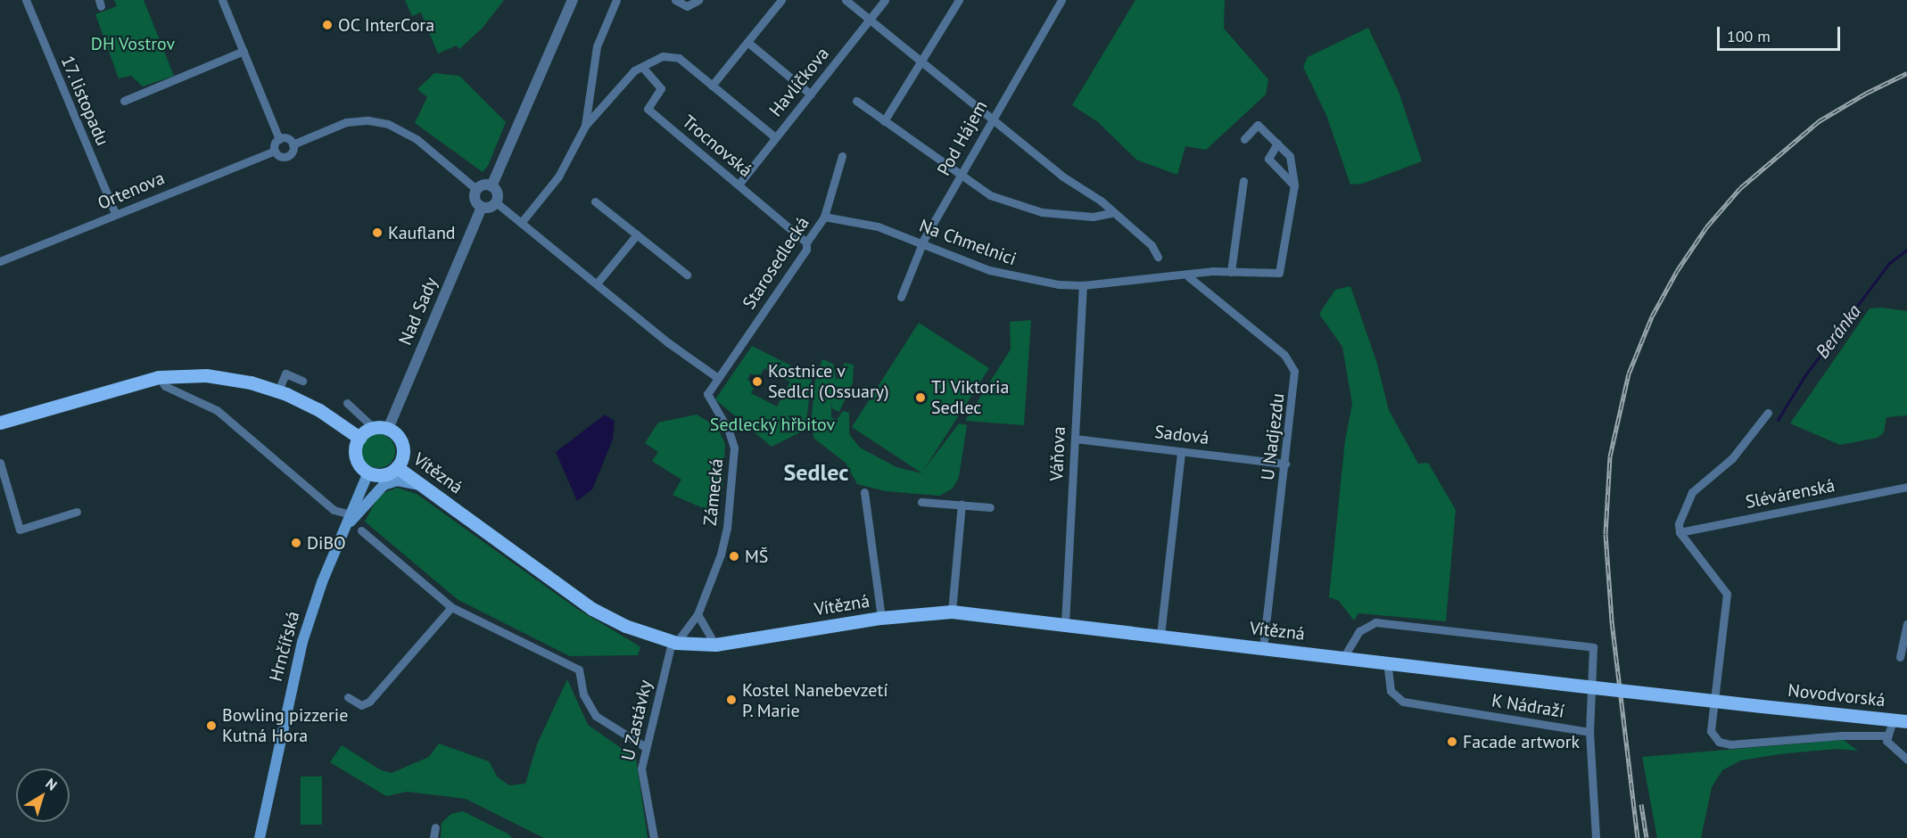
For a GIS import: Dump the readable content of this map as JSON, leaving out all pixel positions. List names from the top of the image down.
{
  "streets": {
    "main road": ["Vítězná", "Hrnčířská", "Novodvorská"],
    "street": [
      "Havlíčkova",
      "17. listopadu",
      "Pod Hájem",
      "Trocnovská",
      "Ortenova",
      "Na Chmelnici",
      "Starosedlecká",
      "Nad Sady",
      "Sadová",
      "U Nadjezdu",
      "Váňova",
      "Zámecká",
      "Slévárenská",
      "K Nádraží",
      "U Zastávky"
    ]
  },
  "crossings": [
    ["Havlíčkova", "Trocnovská"],
    ["17. listopadu", "Ortenova"],
    ["Pod Hájem", "Na Chmelnici"],
    ["Trocnovská", "Starosedlecká"],
    ["Na Chmelnici", "Starosedlecká"],
    ["Na Chmelnici", "U Nadjezdu"],
    ["Na Chmelnici", "Váňova"],
    ["Starosedlecká", "Zámecká"],
    ["Nad Sady", "Vítězná"],
    ["Nad Sady", "Hrnčířská"],
    ["Sadová", "U Nadjezdu"],
    ["Sadová", "Váňova"],
    ["U Nadjezdu", "Vítězná"],
    ["Váňova", "Vítězná"],
    ["Vítězná", "Zámecká"],
    ["Vítězná", "Hrnčířská"],
    ["Vítězná", "Novodvorská"],
    ["Vítězná", "K Nádraží"],
    ["Vítězná", "U Zastávky"],
    ["Zámecká", "U Zastávky"]
  ],
  "districts": ["Sedlec"],
  "water": ["Beránka"],
  "parks": ["DH Vostrov", "Sedlecký hřbitov"],
  "places": [
    "OC InterCora",
    "Kaufland",
    "Kostnice v Sedlci (Ossuary)",
    "TJ Viktoria Sedlec",
    "DiBO",
    "MŠ",
    "Kostel Nanebevzetí P. Marie",
    "Bowling pizzerie Kutná Hora",
    "Facade artwork"
  ],
  "scale_bar": "100 m",
  "north": "top right"
}
